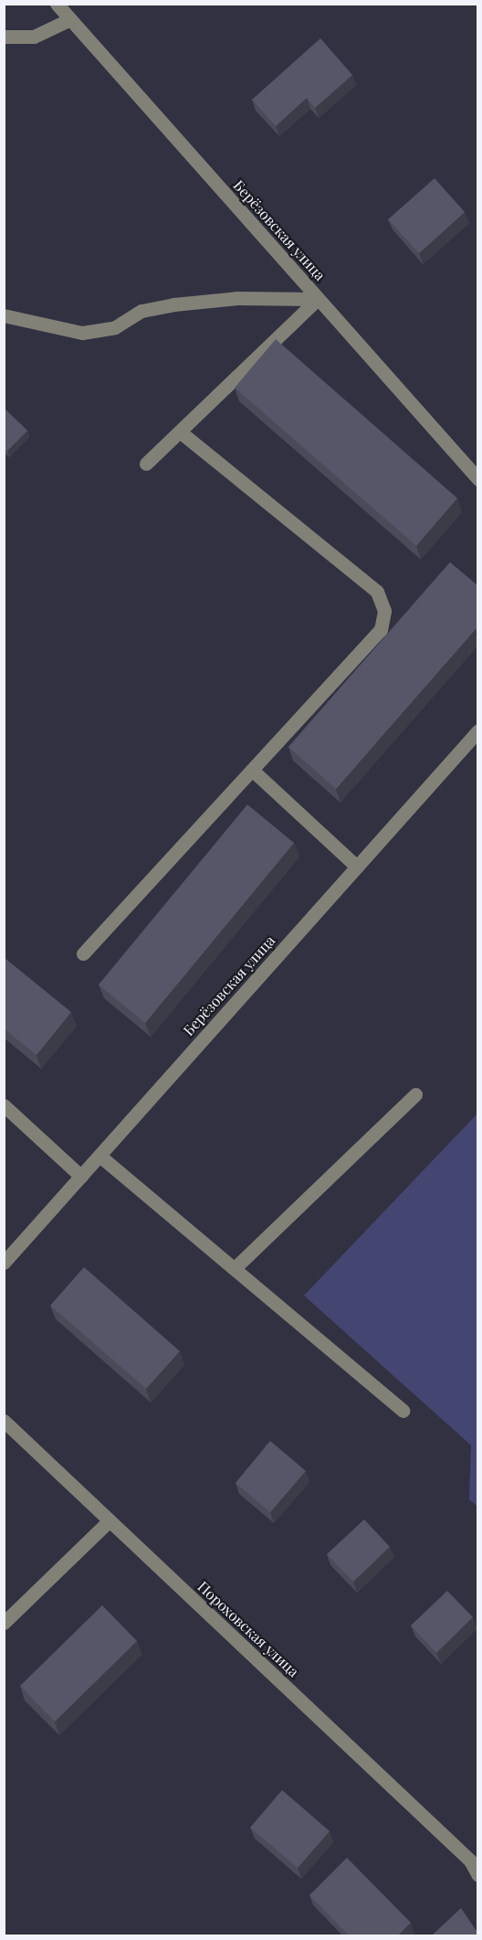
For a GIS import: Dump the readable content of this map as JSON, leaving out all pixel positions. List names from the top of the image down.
{
  "streets": {
    "street": ["Берёзовская улица", "Пороховская улица"]
  }
}
